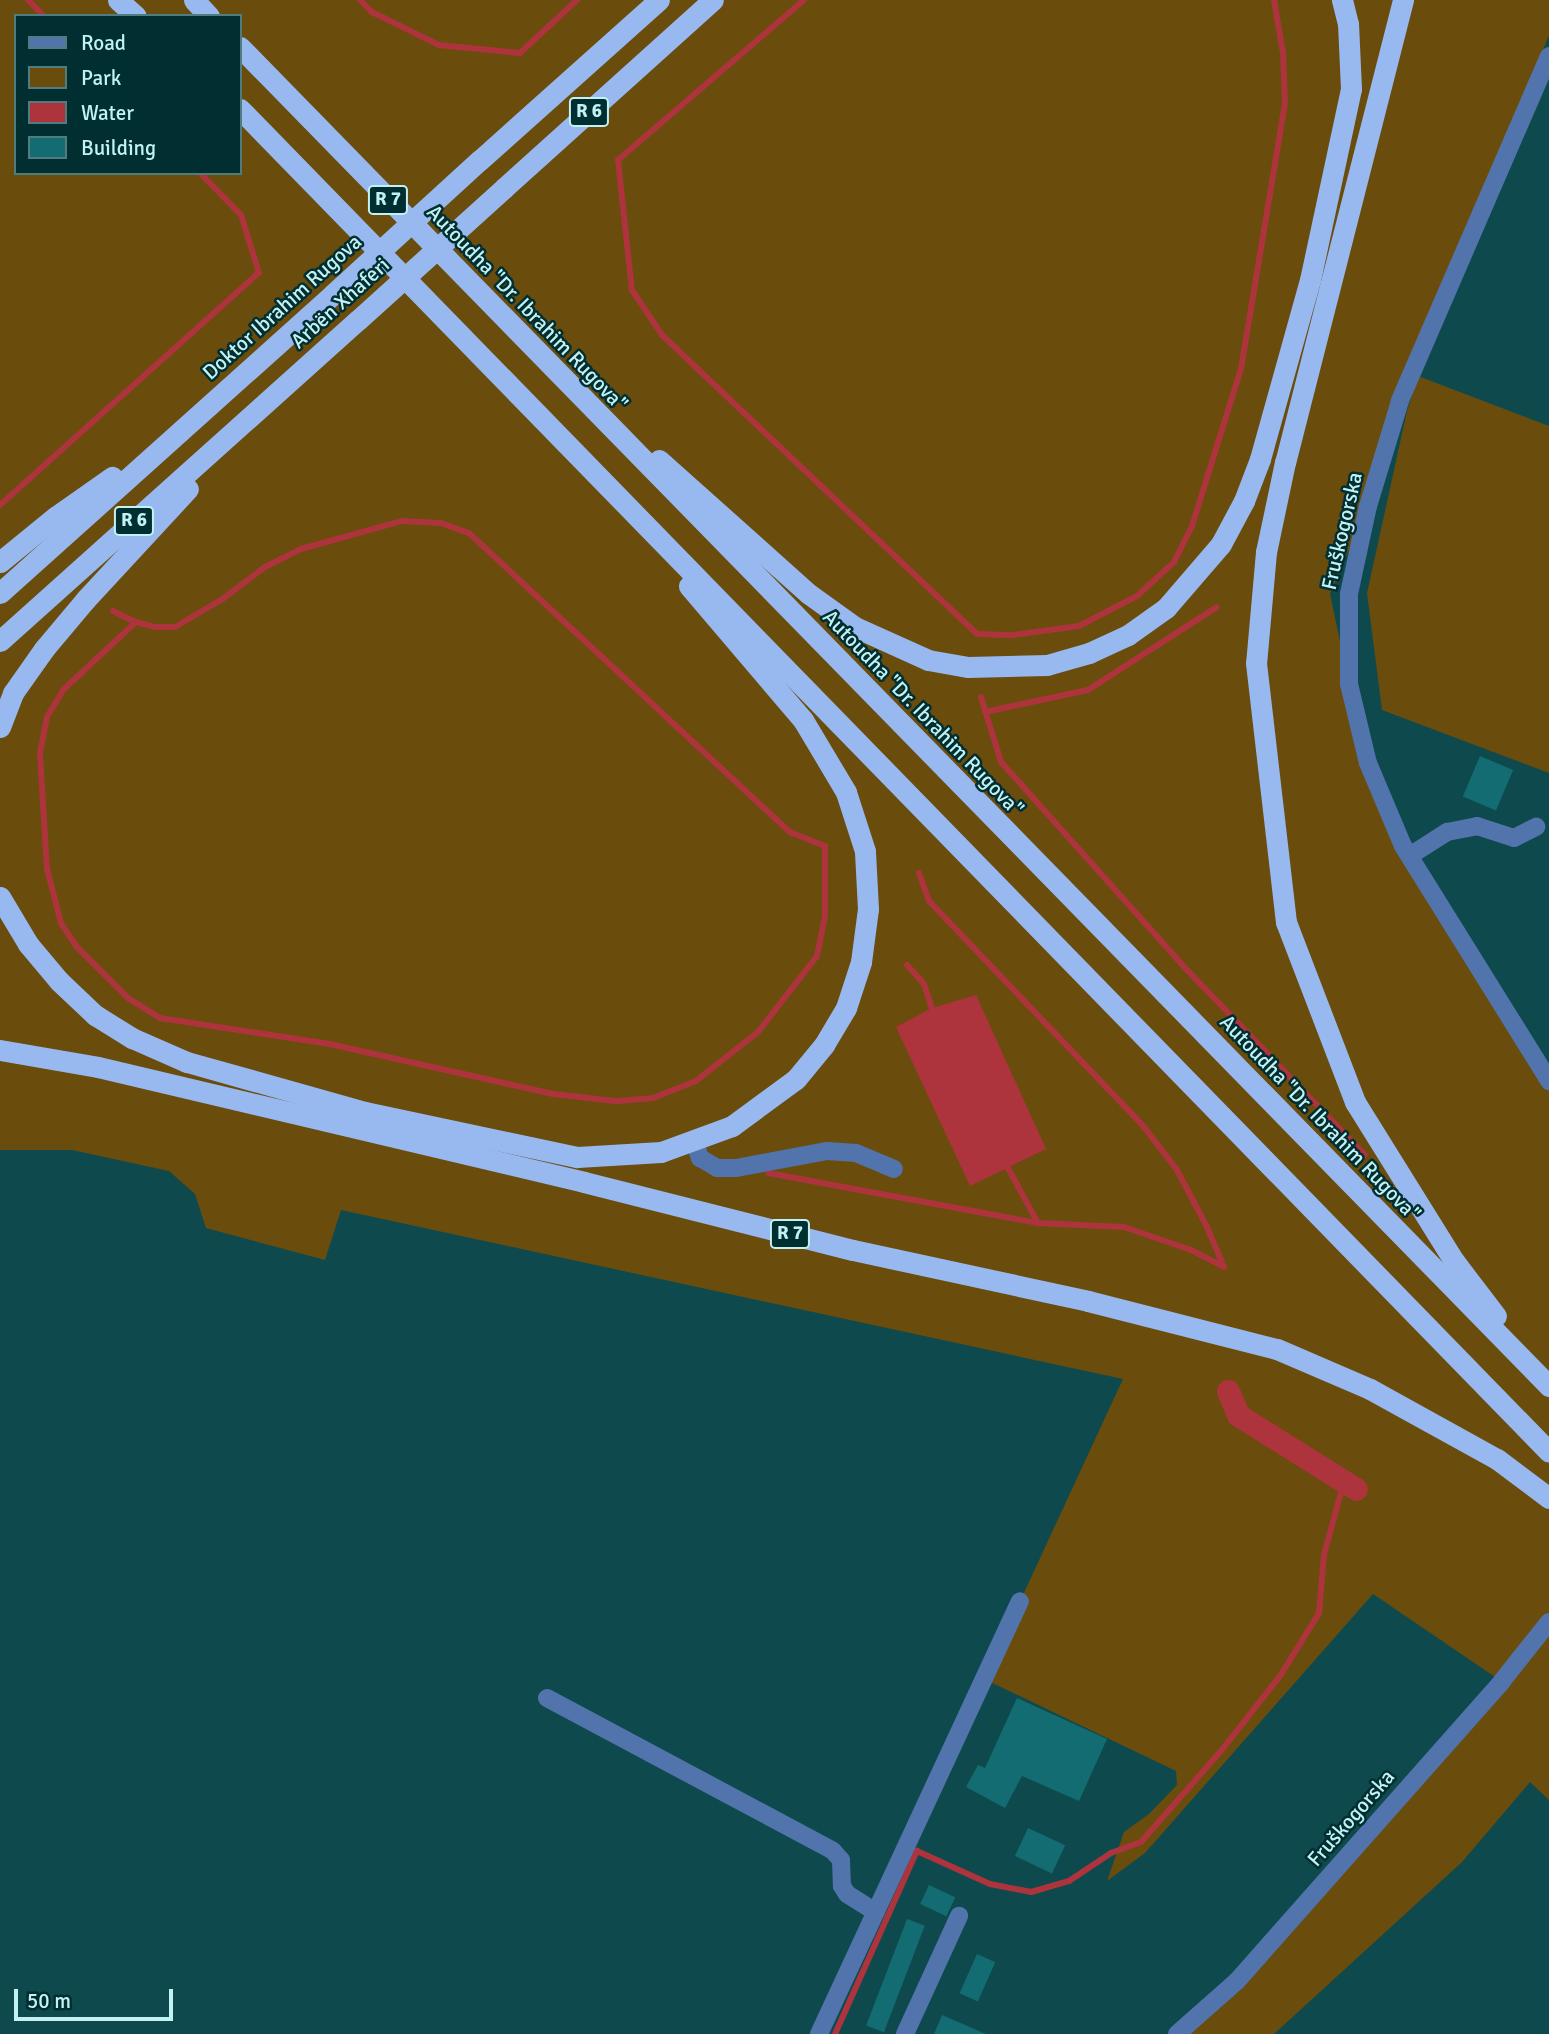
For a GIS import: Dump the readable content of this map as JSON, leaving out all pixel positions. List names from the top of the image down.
{
  "streets": {
    "highway": [
      "R 6",
      "R 7",
      "Arbën Xhaferi",
      "Doktor Ibrahim Rugova",
      "Autoudha \"Dr. Ibrahim Rugova\""
    ],
    "street": ["Fruškogorska"]
  },
  "legend": [
    "Road",
    "Park",
    "Water",
    "Building"
  ],
  "scale_bar": "50 m"
}
